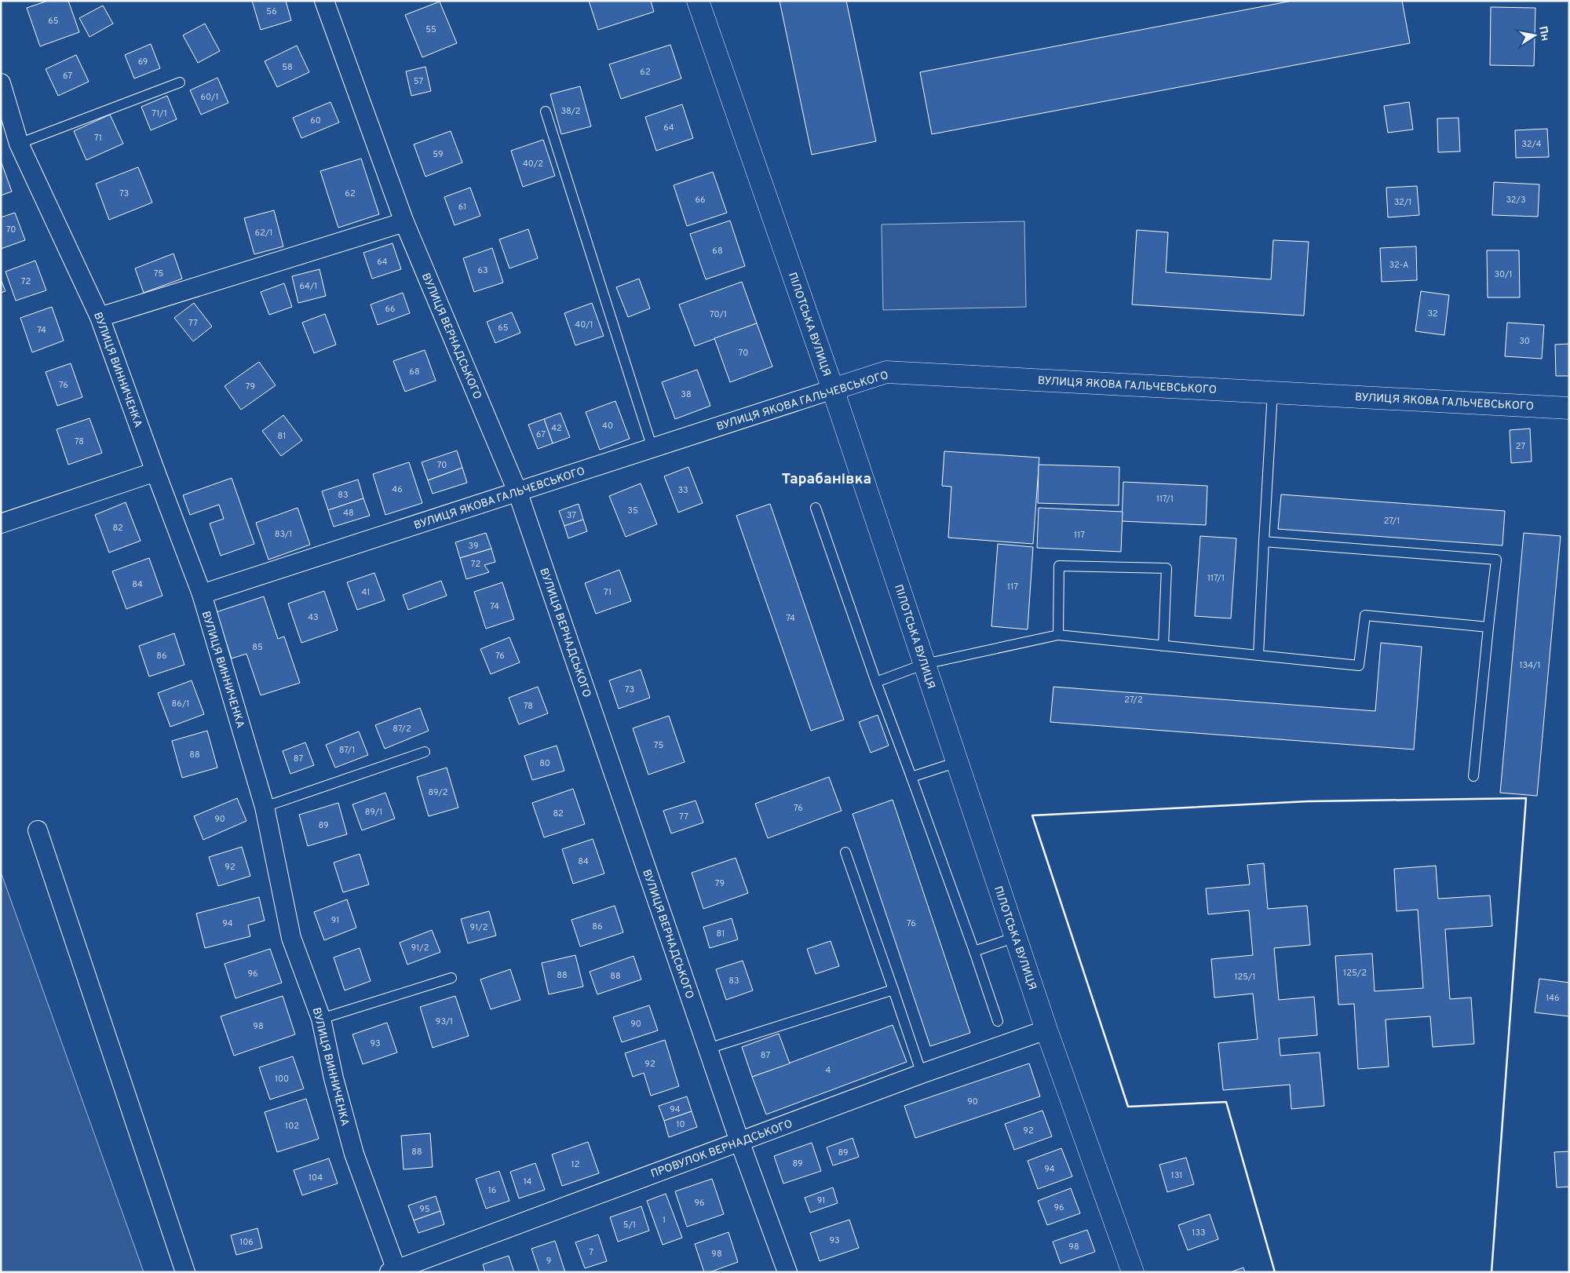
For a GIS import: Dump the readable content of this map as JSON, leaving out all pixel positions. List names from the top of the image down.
{
  "streets": {
    "street": [
      "ПІЛОТСЬКА ВУЛИЦЯ",
      "ВУЛИЦЯ ВЕРНАДСЬКОГО",
      "ВУЛИЦЯ ВИННИЧЕНКА",
      "ВУЛИЦЯ ЯКОВА ГАЛЬЧЕВСЬКОГО",
      "ПРОВУЛОК ВЕРНАДСЬКОГО"
    ]
  },
  "crossings": [
    ["ПІЛОТСЬКА ВУЛИЦЯ", "ВУЛИЦЯ ЯКОВА ГАЛЬЧЕВСЬКОГО"],
    ["ПІЛОТСЬКА ВУЛИЦЯ", "ПРОВУЛОК ВЕРНАДСЬКОГО"],
    ["ВУЛИЦЯ ВЕРНАДСЬКОГО", "ВУЛИЦЯ ЯКОВА ГАЛЬЧЕВСЬКОГО"],
    ["ВУЛИЦЯ ВЕРНАДСЬКОГО", "ПРОВУЛОК ВЕРНАДСЬКОГО"],
    ["ВУЛИЦЯ ВИННИЧЕНКА", "ВУЛИЦЯ ЯКОВА ГАЛЬЧЕВСЬКОГО"],
    ["ВУЛИЦЯ ВИННИЧЕНКА", "ПРОВУЛОК ВЕРНАДСЬКОГО"]
  ],
  "districts": ["Тарабанівка"],
  "house_numbers": [
    "56",
    "65",
    "55",
    "69",
    "58",
    "62",
    "67",
    "57",
    "60/1",
    "38/2",
    "71/1",
    "60",
    "64",
    "71",
    "32/4",
    "59",
    "40/2",
    "73",
    "62",
    "66",
    "32/3",
    "32/1",
    "61",
    "70",
    "62/1",
    "68",
    "64",
    "32-А",
    "63",
    "75",
    "30/1",
    "72",
    "64/1",
    "66",
    "32",
    "70/1",
    "77",
    "40/1",
    "65",
    "74",
    "30",
    "70",
    "68",
    "76",
    "79",
    "38",
    "40",
    "42",
    "67",
    "81",
    "78",
    "27",
    "70",
    "46",
    "33",
    "83",
    "117/1",
    "35",
    "48",
    "37",
    "27/1",
    "82",
    "83/1",
    "117",
    "39",
    "72",
    "117/1",
    "84",
    "117",
    "41",
    "71",
    "74",
    "43",
    "74",
    "85",
    "86",
    "76",
    "134/1",
    "73",
    "27/2",
    "86/1",
    "78",
    "87/2",
    "75",
    "87/1",
    "88",
    "87",
    "80",
    "89/2",
    "76",
    "89/1",
    "82",
    "77",
    "90",
    "89",
    "84",
    "92",
    "79",
    "91",
    "94",
    "76",
    "86",
    "91/2",
    "81",
    "91/2",
    "125/2",
    "96",
    "88",
    "88",
    "125/1",
    "83",
    "146",
    "93/1",
    "90",
    "98",
    "93",
    "87",
    "92",
    "4",
    "100",
    "90",
    "94",
    "10",
    "102",
    "92",
    "88",
    "89",
    "89",
    "12",
    "94",
    "131",
    "104",
    "14",
    "16",
    "91",
    "96",
    "96",
    "95",
    "1",
    "5/1",
    "133",
    "93",
    "106",
    "98",
    "7",
    "98",
    "9"
  ],
  "north": "right"
}
